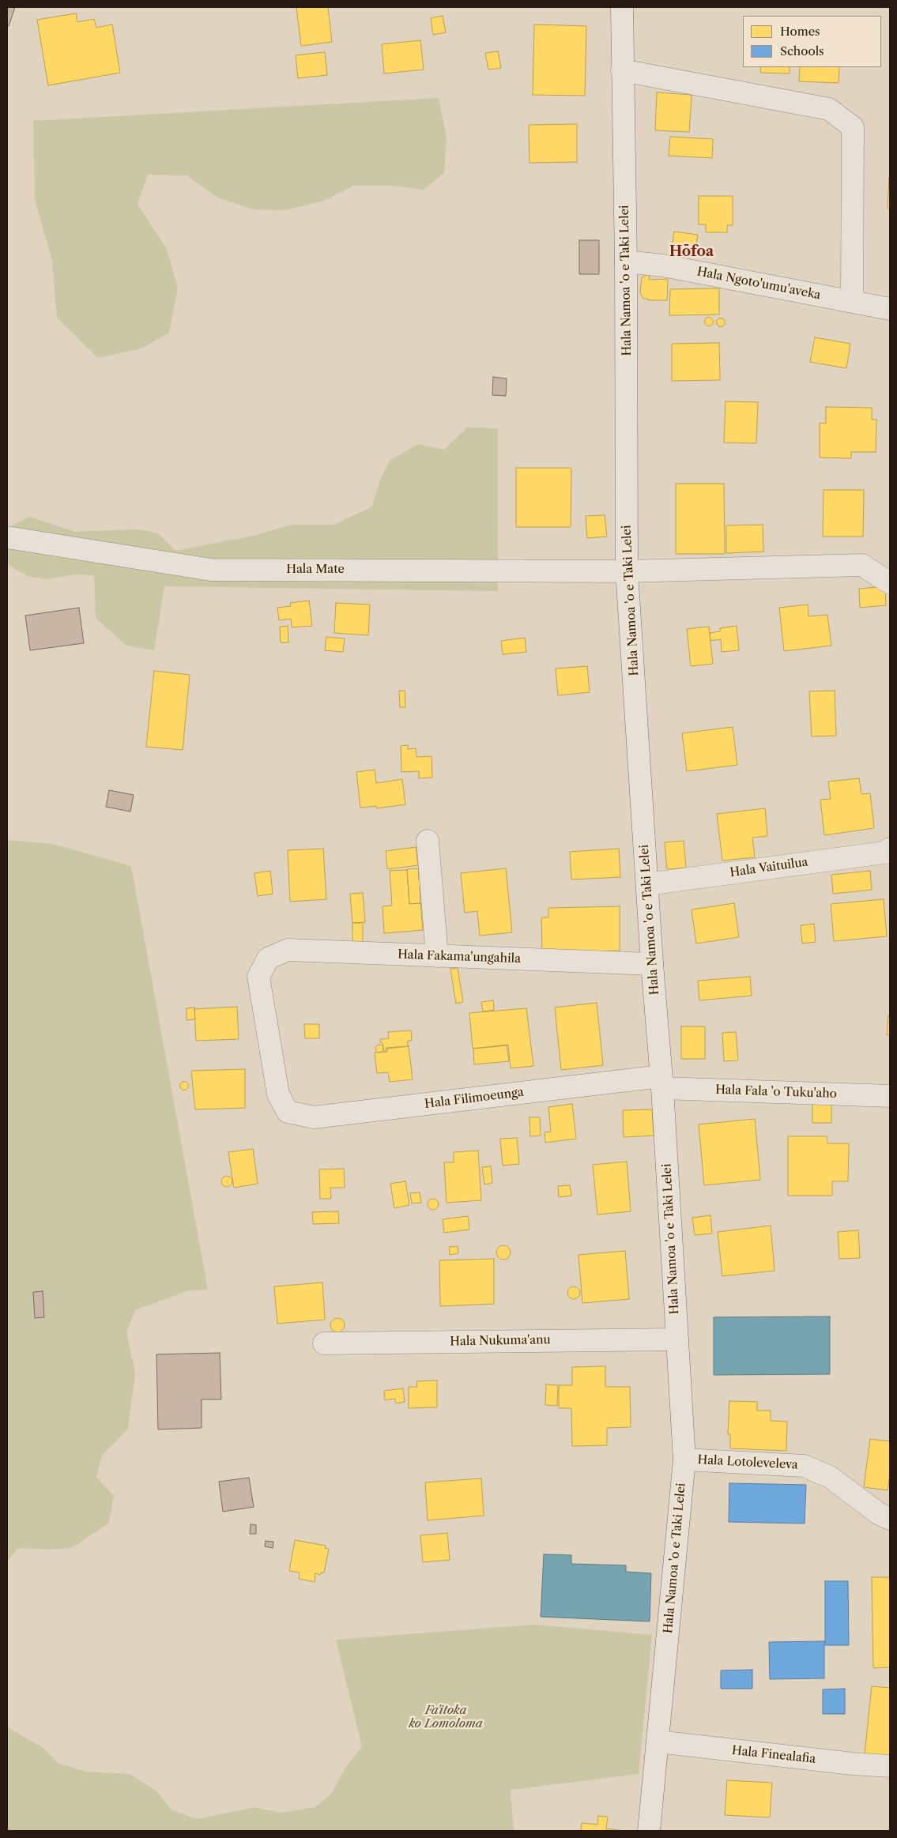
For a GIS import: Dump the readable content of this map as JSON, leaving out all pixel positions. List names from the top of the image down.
{
  "streets": {
    "street": [
      "Hala Namoa 'o e Taki Lelei",
      "Hala Ngoto'umu'aveka",
      "Hala Mate",
      "Hala Vaituilua",
      "Hala Fakama'ungahila",
      "Hala Fala 'o Tuku'aho",
      "Hala Filimoeunga",
      "Hala Nukuma'anu",
      "Hala Lotoleveleva",
      "Hala Finealafia"
    ]
  },
  "crossings": [
    ["Hala Namoa 'o e Taki Lelei", "Hala Ngoto'umu'aveka"],
    ["Hala Namoa 'o e Taki Lelei", "Hala Mate"],
    ["Hala Namoa 'o e Taki Lelei", "Hala Vaituilua"],
    ["Hala Namoa 'o e Taki Lelei", "Hala Fakama'ungahila"],
    ["Hala Namoa 'o e Taki Lelei", "Hala Fala 'o Tuku'aho"],
    ["Hala Namoa 'o e Taki Lelei", "Hala Filimoeunga"],
    ["Hala Namoa 'o e Taki Lelei", "Hala Nukuma'anu"],
    ["Hala Namoa 'o e Taki Lelei", "Hala Lotoleveleva"],
    ["Hala Namoa 'o e Taki Lelei", "Hala Finealafia"],
    ["Hala Fakama'ungahila", "Hala Filimoeunga"],
    ["Hala Fala 'o Tuku'aho", "Hala Filimoeunga"]
  ],
  "districts": ["Hōfoa"],
  "parks": ["Fa'itoka ko Lomoloma"],
  "legend": ["Homes", "Schools"]
}
